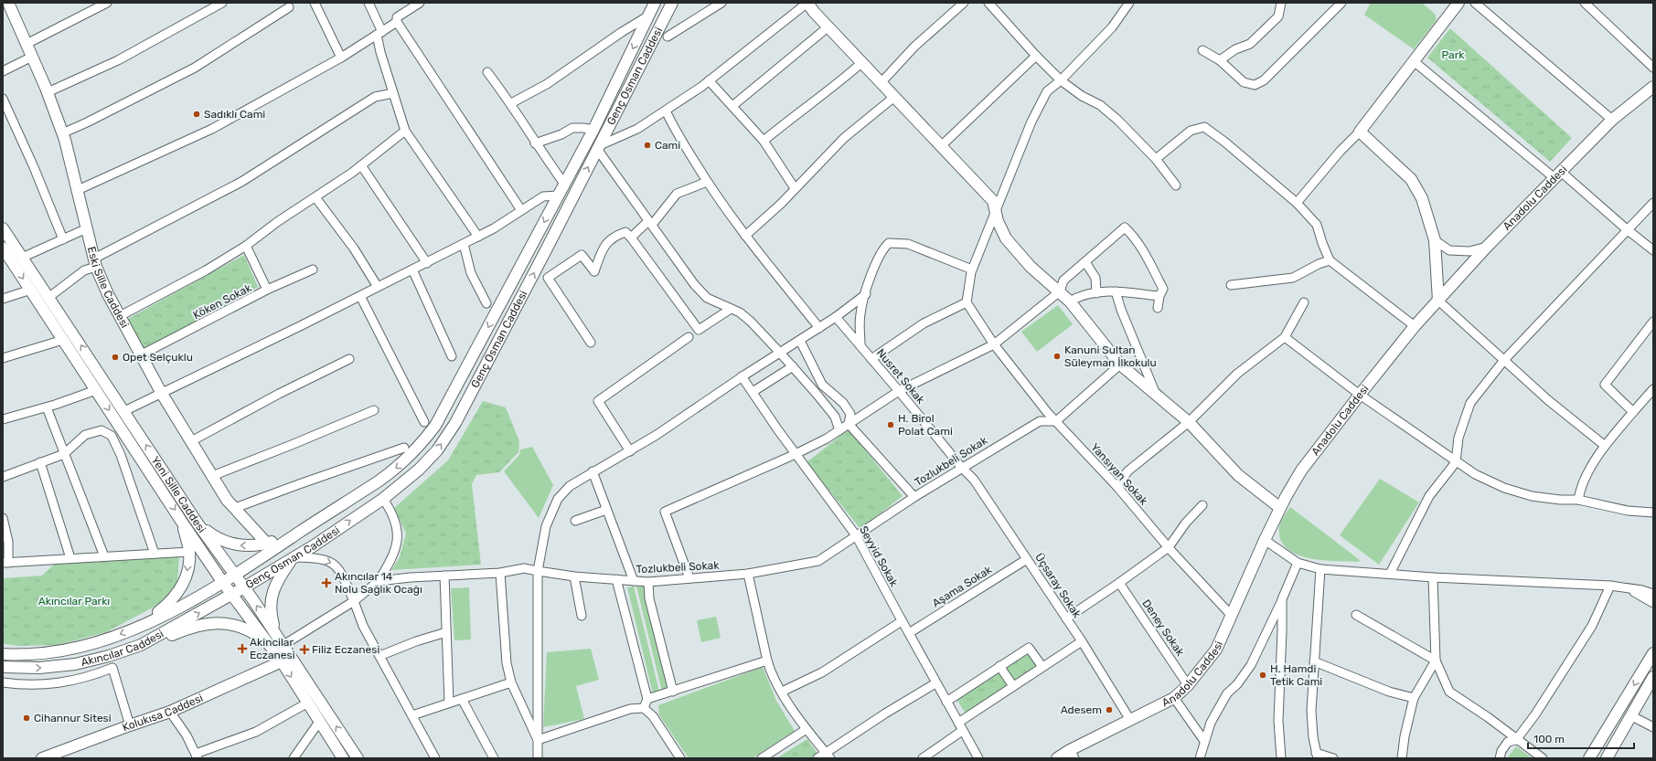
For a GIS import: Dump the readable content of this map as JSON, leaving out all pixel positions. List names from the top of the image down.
{
  "streets": {
    "main road": [
      "Genç Osman Caddesi",
      "Anadolu Caddesi",
      "Eski Sille Caddesi",
      "Yeni Sille Caddesi",
      "Akıncılar Caddesi",
      "Kolukısa Caddesi"
    ],
    "street": [
      "Köken Sokak",
      "Nusret Sokak",
      "Tozlukbeli Sokak",
      "Yansıyan Sokak",
      "Seyyid Sokak",
      "Üçsaray Sokak",
      "Aşama Sokak",
      "Deney Sokak"
    ]
  },
  "crossings": [
    ["Genç Osman Caddesi", "Yeni Sille Caddesi"],
    ["Genç Osman Caddesi", "Akıncılar Caddesi"],
    ["Anadolu Caddesi", "Yansıyan Sokak"],
    ["Anadolu Caddesi", "Üçsaray Sokak"],
    ["Anadolu Caddesi", "Deney Sokak"],
    ["Eski Sille Caddesi", "Köken Sokak"],
    ["Nusret Sokak", "Tozlukbeli Sokak"],
    ["Nusret Sokak", "Üçsaray Sokak"],
    ["Tozlukbeli Sokak", "Yansıyan Sokak"],
    ["Tozlukbeli Sokak", "Seyyid Sokak"],
    ["Tozlukbeli Sokak", "Üçsaray Sokak"],
    ["Yeni Sille Caddesi", "Akıncılar Caddesi"],
    ["Yeni Sille Caddesi", "Kolukısa Caddesi"],
    ["Seyyid Sokak", "Aşama Sokak"],
    ["Üçsaray Sokak", "Aşama Sokak"]
  ],
  "parks": ["Park", "Akıncılar Parkı"],
  "places": {
    "other": [
      "Sadıklı Cami",
      "Cami",
      "Kanuni Sultan Süleyman İlkokulu",
      "Opet Selçuklu",
      "H. Birol Polat Cami",
      "H. Hamdi Tetik Cami",
      "Adesem",
      "Cihannur Sitesi"
    ],
    "health": ["Akıncılar 14 Nolu Sağlık Ocağı", "Akincilar Eczanesi", "Filiz Eczanesi"]
  },
  "scale_bar": "100 m"
}
